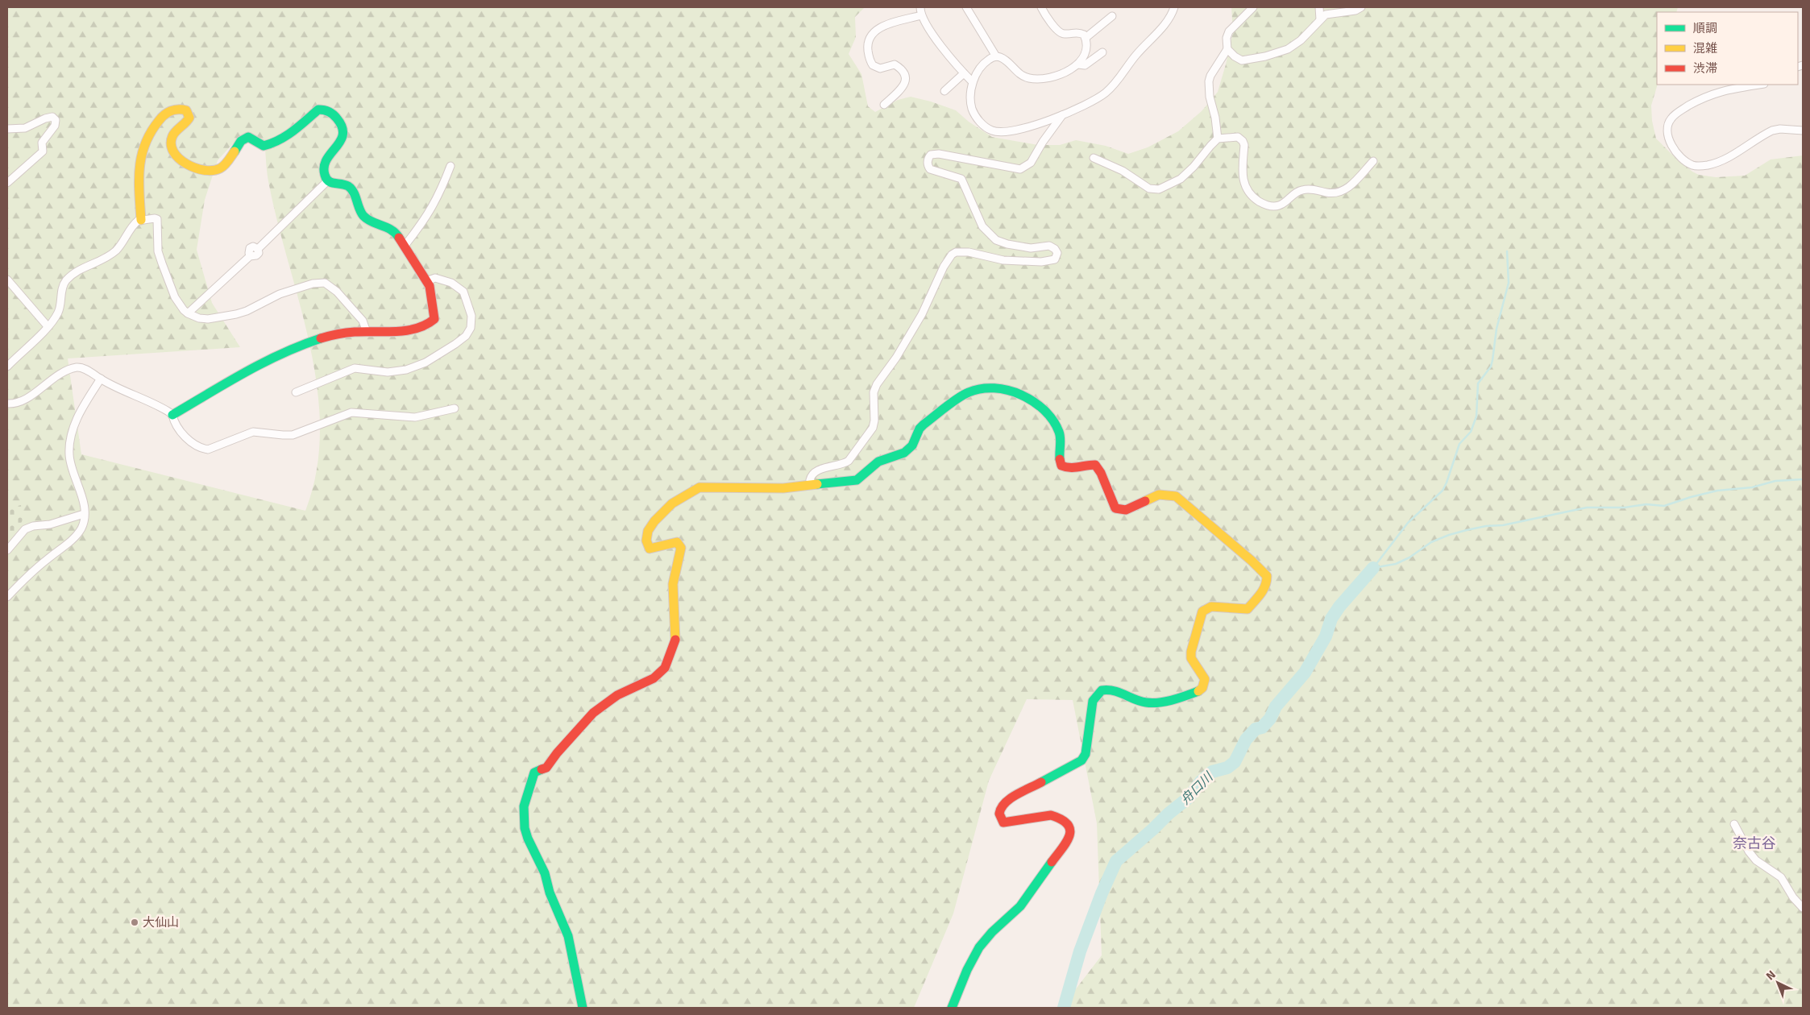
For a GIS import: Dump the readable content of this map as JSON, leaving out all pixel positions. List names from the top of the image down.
{
  "districts": ["奈古谷"],
  "water": ["舟口川"],
  "places": ["大仙山"],
  "legend": ["順調", "混雑", "渋滞"],
  "north": "top left"
}
